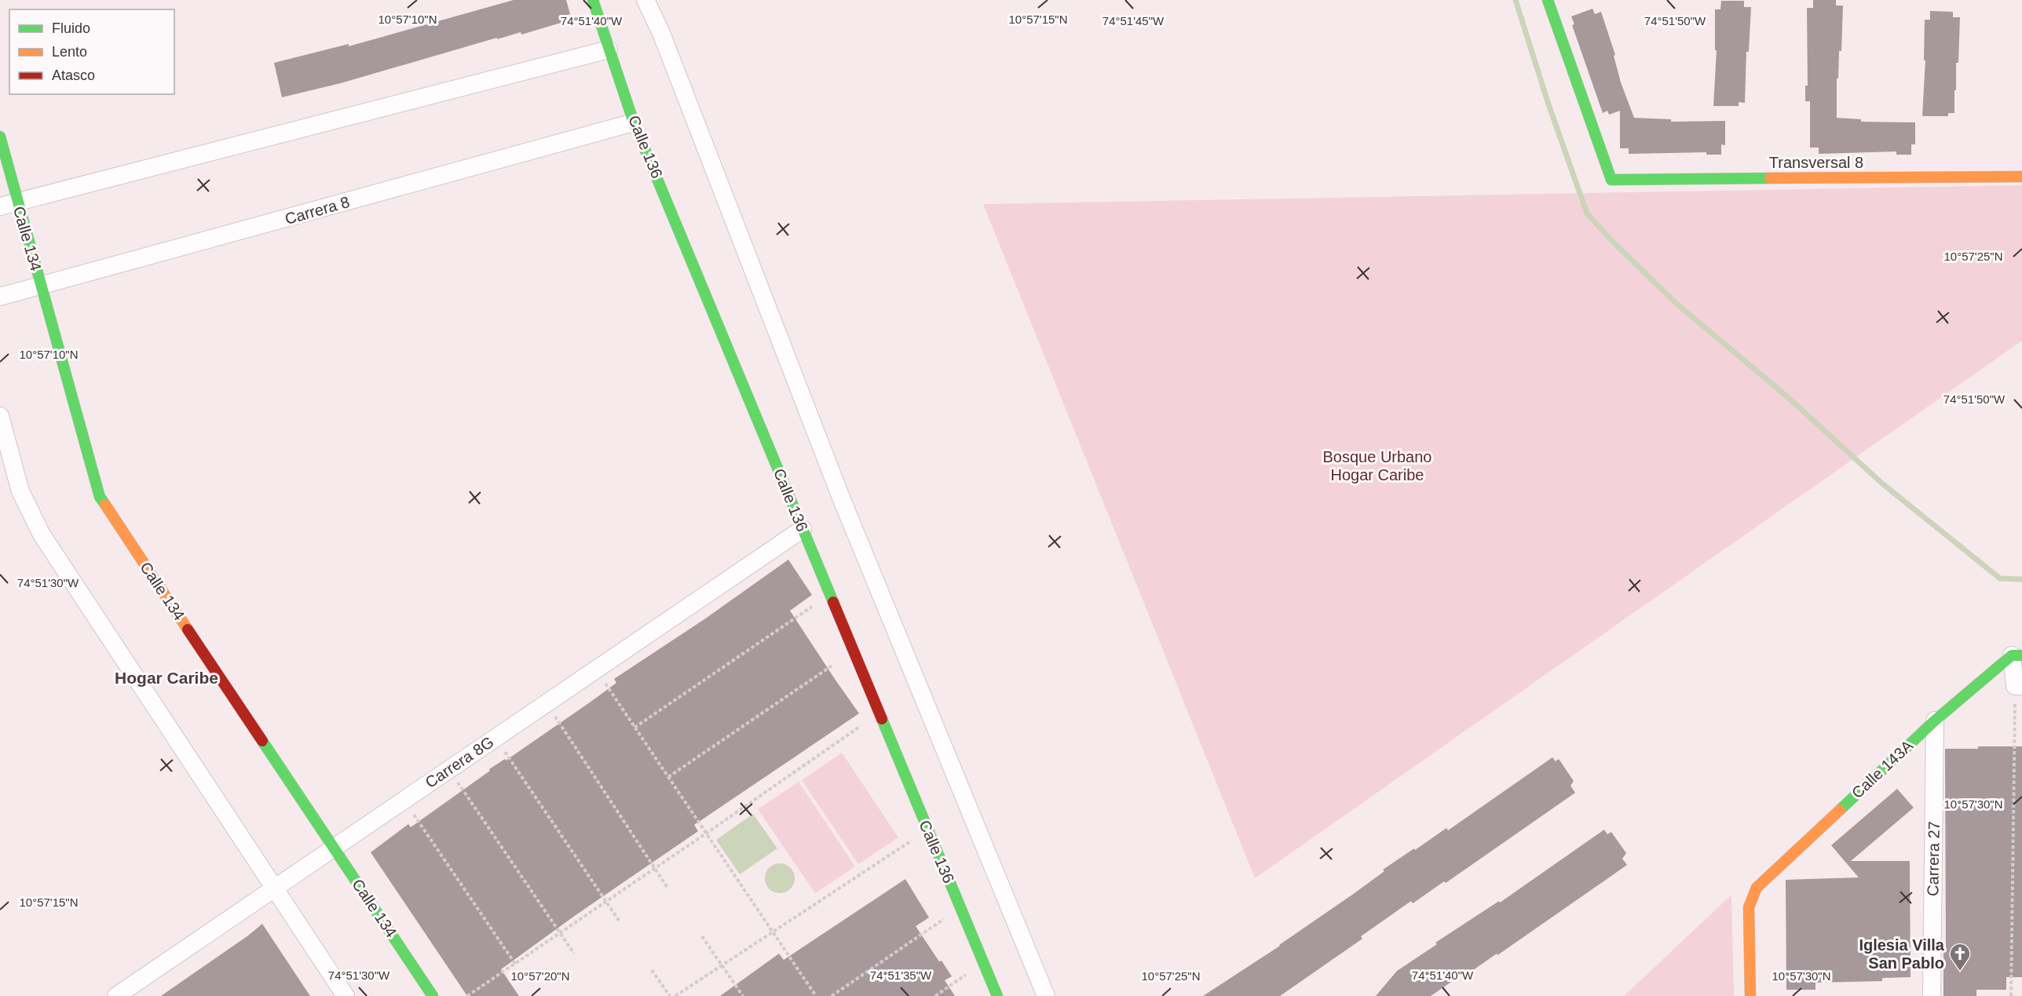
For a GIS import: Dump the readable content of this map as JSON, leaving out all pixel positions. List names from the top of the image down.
{
  "streets": {
    "street": [
      "Calle 136",
      "Transversal 8",
      "Carrera 8",
      "Calle 134",
      "Carrera 8G",
      "Calle 143A",
      "Carrera 27"
    ]
  },
  "crossings": [
    ["Calle 136", "Carrera 8"],
    ["Calle 136", "Carrera 8G"],
    ["Carrera 8", "Calle 134"],
    ["Calle 134", "Carrera 8G"],
    ["Calle 143A", "Carrera 27"]
  ],
  "districts": ["Hogar Caribe"],
  "parks": ["Bosque Urbano Hogar Caribe"],
  "places": {
    "church": ["Iglesia Villa San Pablo"]
  },
  "legend": ["Fluido", "Lento", "Atasco"],
  "coordinates": [
    "10°57'10\"N",
    "10°57'15\"N",
    "74°51'40\"W",
    "74°51'45\"W",
    "74°51'50\"W",
    "10°57'25\"N",
    "74°51'30\"W",
    "10°57'30\"N",
    "74°51'35\"W",
    "10°57'20\"N"
  ]
}
